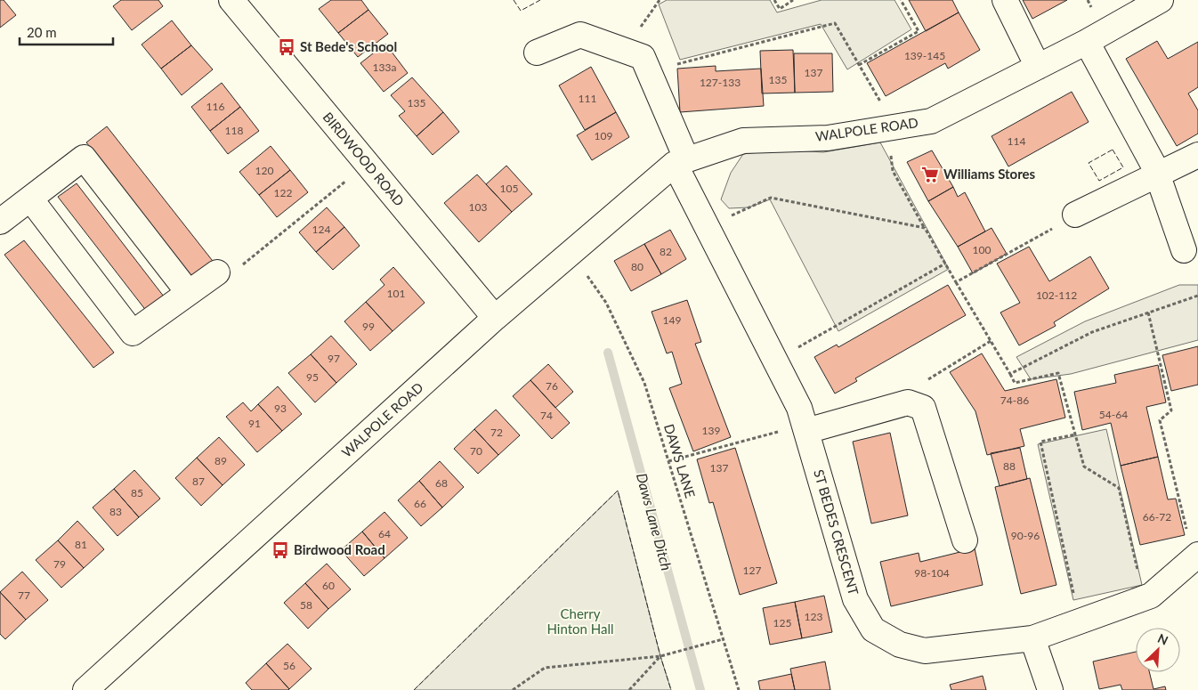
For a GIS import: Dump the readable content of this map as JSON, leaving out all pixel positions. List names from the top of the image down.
{
  "streets": {
    "street": ["WALPOLE ROAD", "BIRDWOOD ROAD", "ST BEDES CRESCENT"],
    "path": ["DAWS LANE"]
  },
  "crossings": [
    ["WALPOLE ROAD", "BIRDWOOD ROAD"],
    ["WALPOLE ROAD", "DAWS LANE"],
    ["WALPOLE ROAD", "ST BEDES CRESCENT"]
  ],
  "water": ["Daws Lane Ditch"],
  "parks": ["Cherry Hinton Hall"],
  "places": {
    "bus stop": ["St Bede's School", "Birdwood Road"],
    "supermarket": ["Williams Stores"]
  },
  "house_numbers": [
    "139-145",
    "133a",
    "137",
    "135",
    "127-133",
    "111",
    "135",
    "116",
    "118",
    "109",
    "114",
    "120",
    "105",
    "122",
    "103",
    "124",
    "100",
    "82",
    "80",
    "101",
    "102-112",
    "149",
    "99",
    "97",
    "95",
    "76",
    "74-86",
    "93",
    "54-64",
    "74",
    "91",
    "139",
    "72",
    "70",
    "89",
    "88",
    "137",
    "87",
    "68",
    "85",
    "66",
    "83",
    "66-72",
    "64",
    "90-96",
    "81",
    "79",
    "127",
    "98-104",
    "60",
    "77",
    "58",
    "123",
    "125",
    "56"
  ],
  "scale_bar": "20 m",
  "north": "top right"
}
